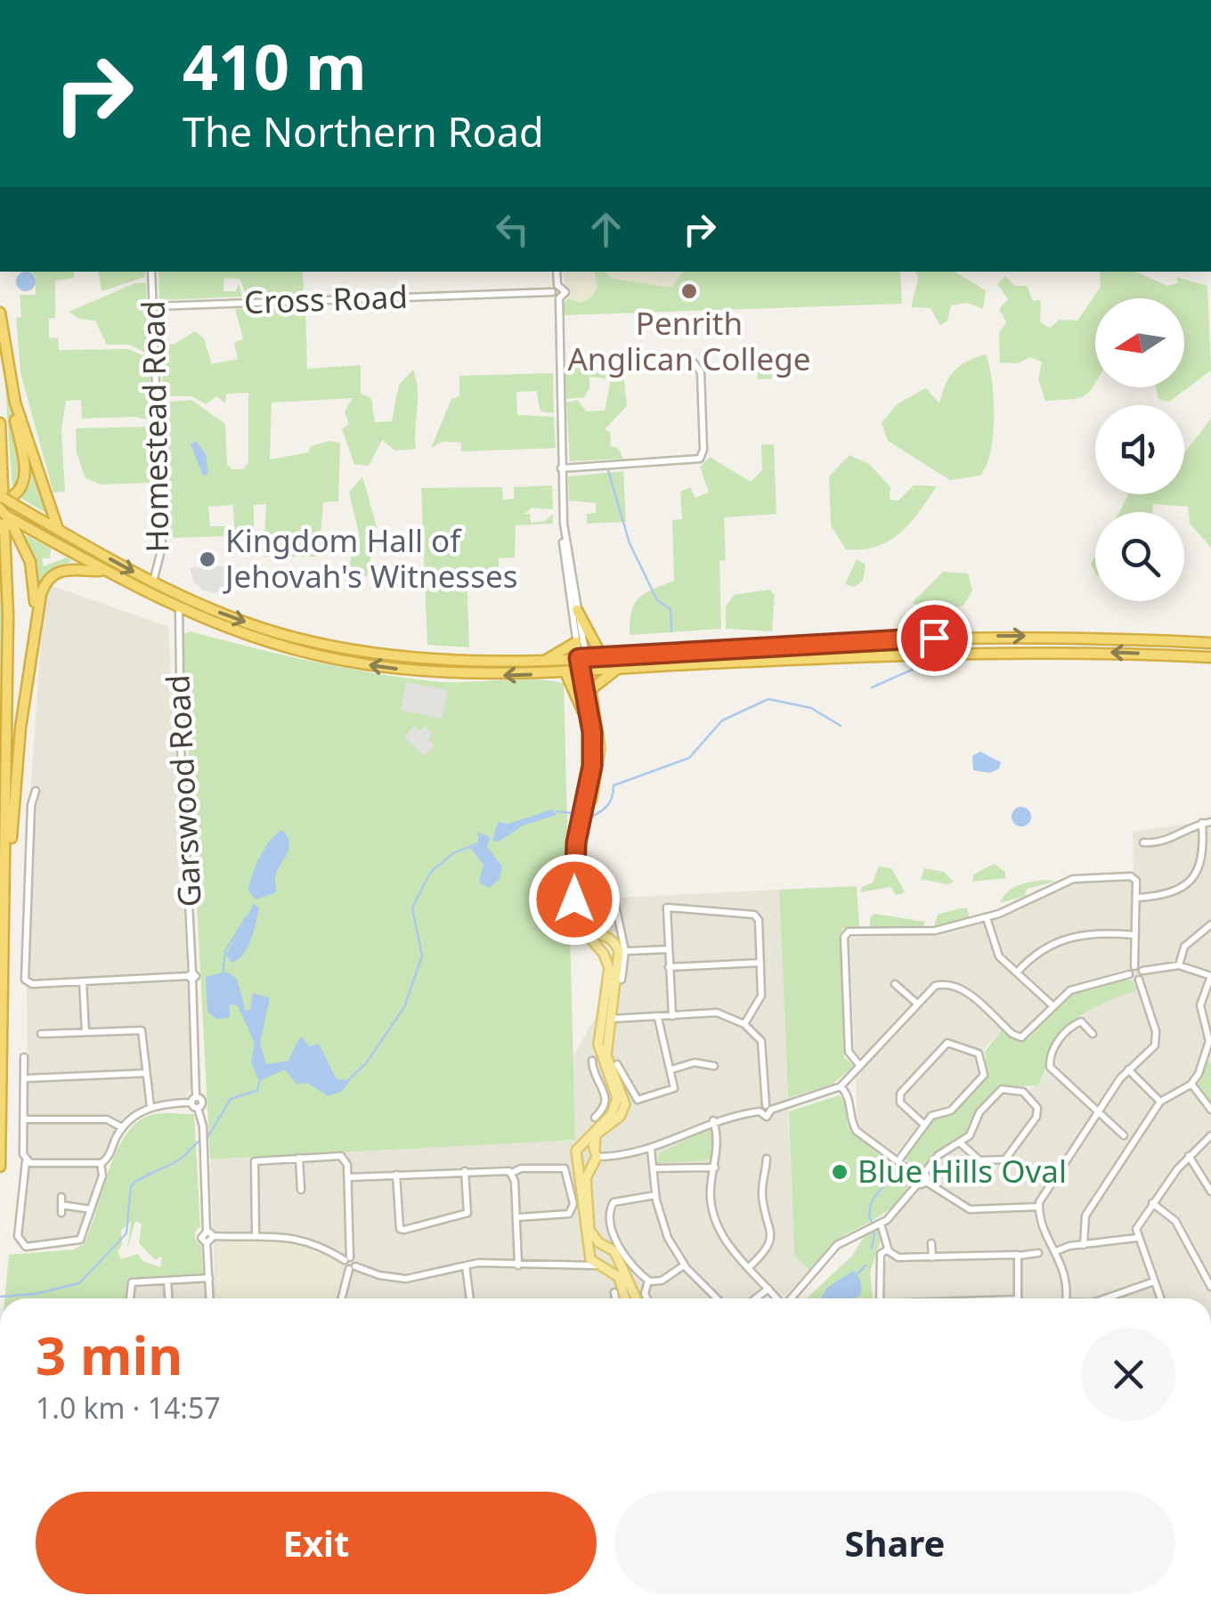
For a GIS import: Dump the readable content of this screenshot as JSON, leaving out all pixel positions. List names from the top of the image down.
{
  "streets": {
    "street": ["Cross Road", "Homestead Road", "Garswood Road"]
  },
  "crossings": [
    ["Cross Road", "Homestead Road"]
  ],
  "places": ["Penrith Anglican College", "Kingdom Hall of Jehovah's Witnesses", "Blue Hills Oval"],
  "north": "left",
  "page": {
    "turn": ["410 m", "The Northern Road"],
    "heading": ["3 min", "1.0 km · 14:57"],
    "buttons": ["Exit", "Share"]
  }
}
